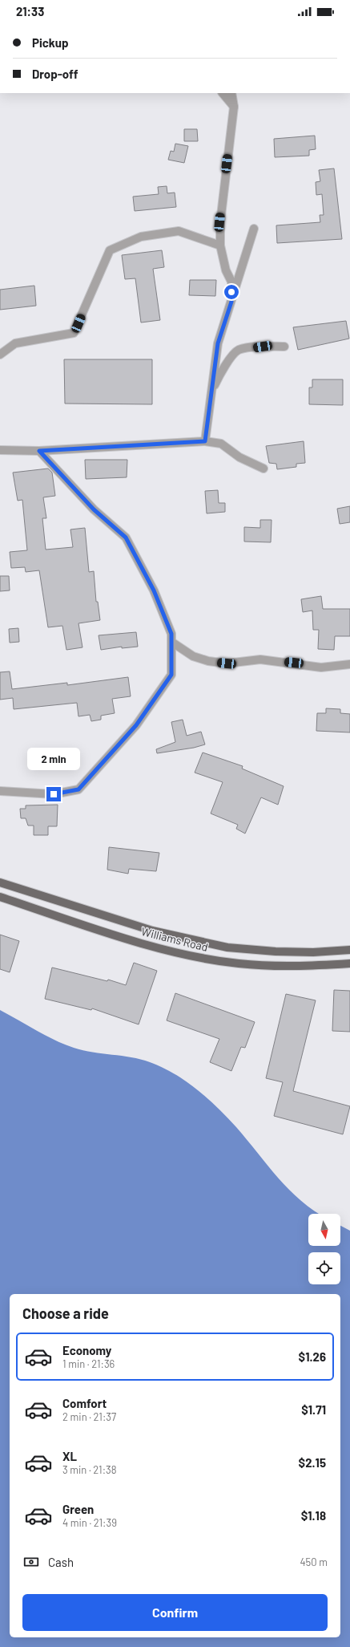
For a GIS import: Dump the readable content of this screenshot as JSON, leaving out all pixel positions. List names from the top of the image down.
{
  "streets": {
    "main road": ["Williams Road"]
  },
  "north": "bottom",
  "page": {
    "status": "21:33",
    "banner": ["Pickup", "Drop-off"],
    "bubble": "2 min",
    "heading": "Choose a ride",
    "list": [
      {
        "name": "Economy",
        "note": "1 min · 21:36",
        "value": "$1.26"
      },
      {
        "name": "Comfort",
        "note": "2 min · 21:37",
        "value": "$1.71"
      },
      {
        "name": "XL",
        "note": "3 min · 21:38",
        "value": "$2.15"
      },
      {
        "name": "Green",
        "note": "4 min · 21:39",
        "value": "$1.18"
      }
    ],
    "pay": ["Cash", "450 m"],
    "buttons": "Confirm"
  }
}
